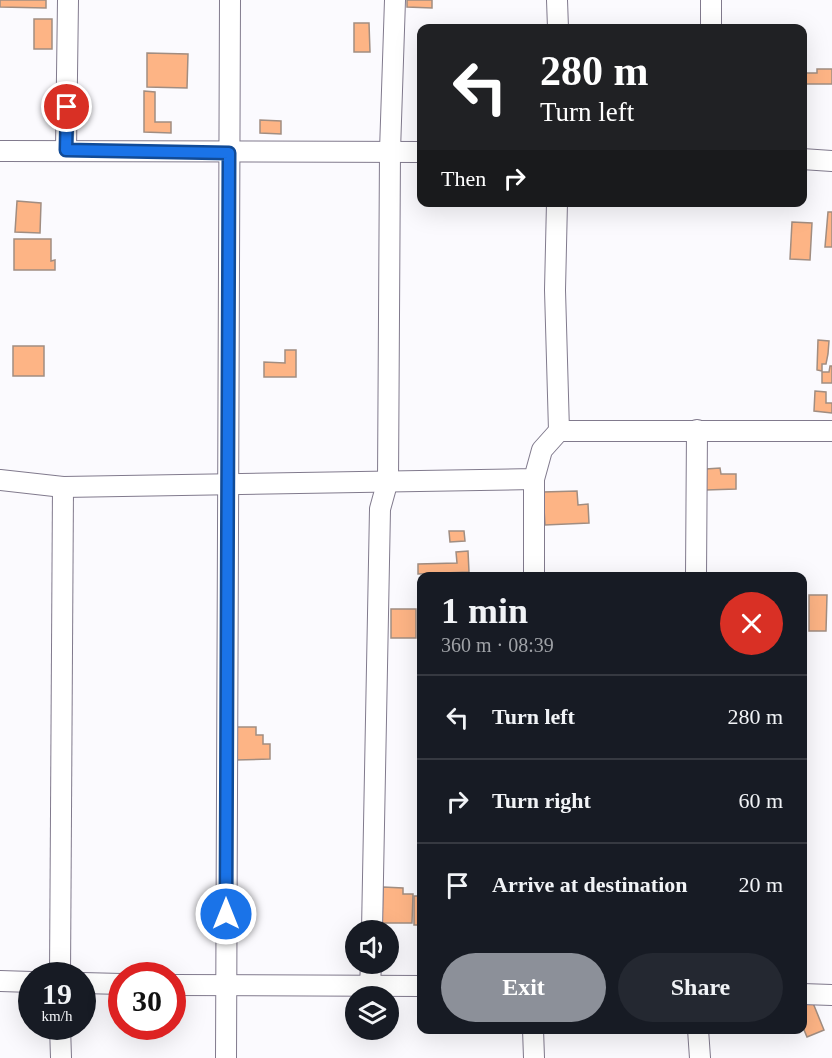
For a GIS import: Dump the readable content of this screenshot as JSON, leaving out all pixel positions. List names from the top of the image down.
{
  "page": {
    "turn": ["280 m", "Turn left"],
    "then": "Then",
    "heading": ["1 min", "360 m · 08:39"],
    "list": [
      {
        "name": "Turn left",
        "value": "280 m"
      },
      {
        "name": "Turn right",
        "value": "60 m"
      },
      {
        "name": "Arrive at destination",
        "value": "20 m"
      }
    ],
    "buttons": ["Exit", "Share"],
    "speed": "19 km/h",
    "limit": "30"
  }
}
